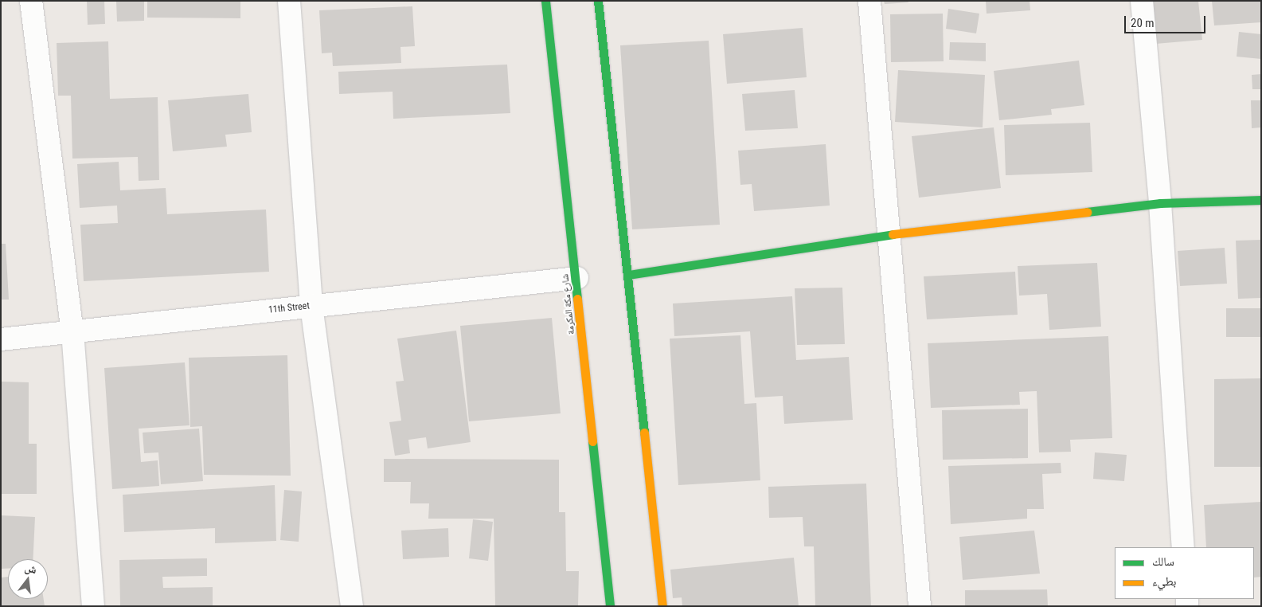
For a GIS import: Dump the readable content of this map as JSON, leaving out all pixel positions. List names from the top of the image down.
{
  "streets": {
    "main road": ["شارع مكة المكرمة"],
    "street": ["11th Street"]
  },
  "crossings": [
    ["شارع مكة المكرمة", "11th Street"]
  ],
  "legend": ["سالك", "بطيء"],
  "scale_bar": "20 m",
  "north": "top"
}
